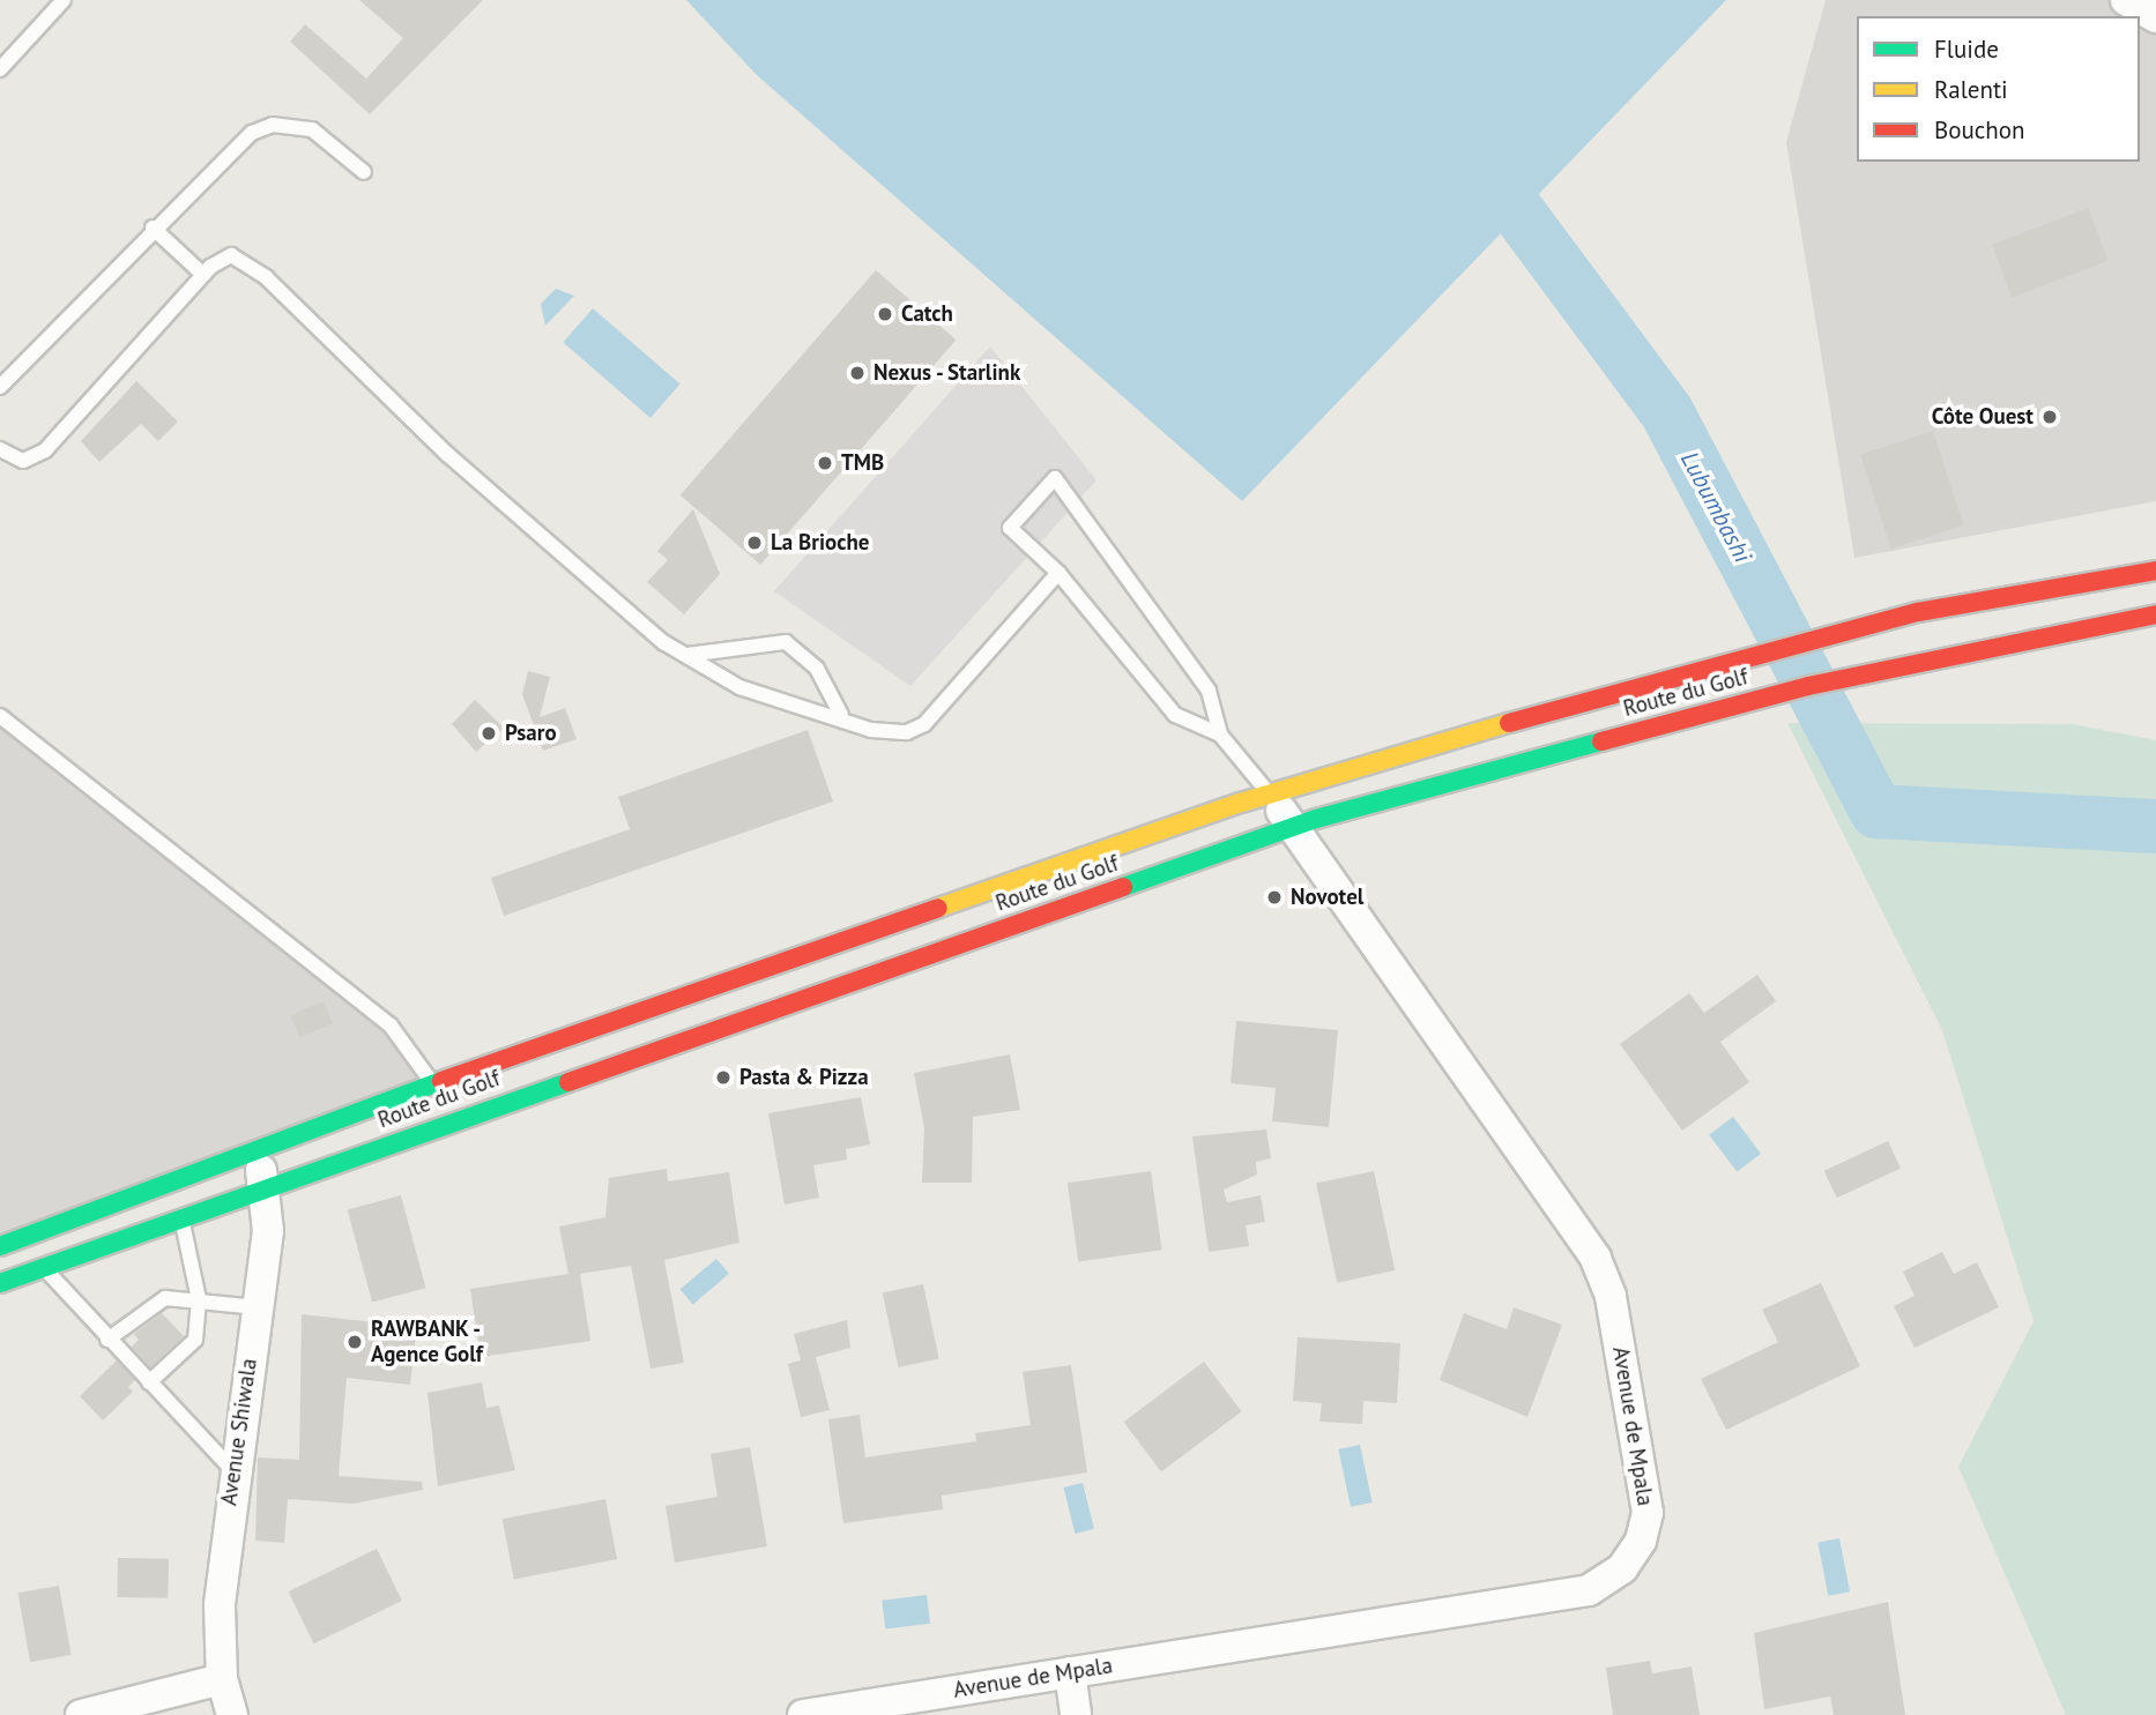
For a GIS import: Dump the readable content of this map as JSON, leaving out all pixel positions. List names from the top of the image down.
{
  "streets": {
    "main road": ["Route du Golf"],
    "street": ["Avenue de Mpala", "Avenue Shiwala"]
  },
  "crossings": [
    ["Route du Golf", "Avenue de Mpala"],
    ["Route du Golf", "Avenue Shiwala"]
  ],
  "water": ["Lubumbashi"],
  "places": [
    "Catch",
    "Nexus - Starlink",
    "Côte Ouest",
    "TMB",
    "La Brioche",
    "Psaro",
    "Novotel",
    "Pasta & Pizza",
    "RAWBANK - Agence Golf"
  ],
  "legend": ["Fluide", "Ralenti", "Bouchon"]
}
